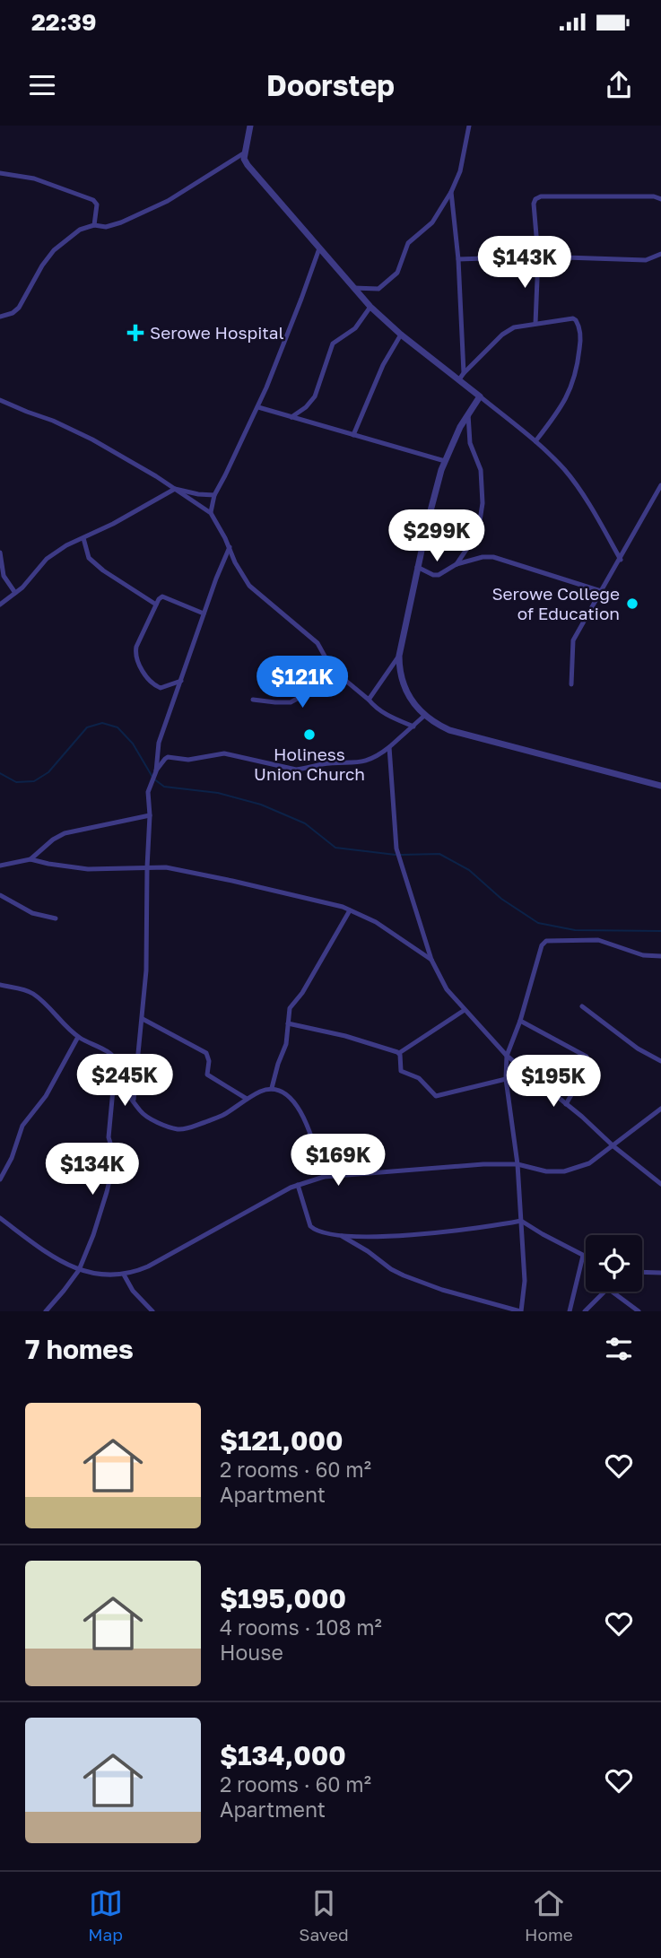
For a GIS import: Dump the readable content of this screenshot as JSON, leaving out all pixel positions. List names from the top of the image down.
{
  "places": {
    "health": ["Serowe Hospital"],
    "other": ["Serowe College of Education", "Holiness Union Church"]
  },
  "page": {
    "status": "22:39",
    "header": "Doorstep",
    "price": [
      "$143K",
      "$299K",
      "$121K",
      "$245K",
      "$195K",
      "$169K",
      "$134K"
    ],
    "heading": "7 homes",
    "list": [
      {
        "name": "$121,000",
        "note": "2 rooms · 60 m² · Apartment"
      },
      {
        "name": "$195,000",
        "note": "4 rooms · 108 m² · House"
      },
      {
        "name": "$134,000",
        "note": "2 rooms · 60 m² · Apartment"
      }
    ],
    "tabs": ["Map", "Saved", "Home"]
  }
}
